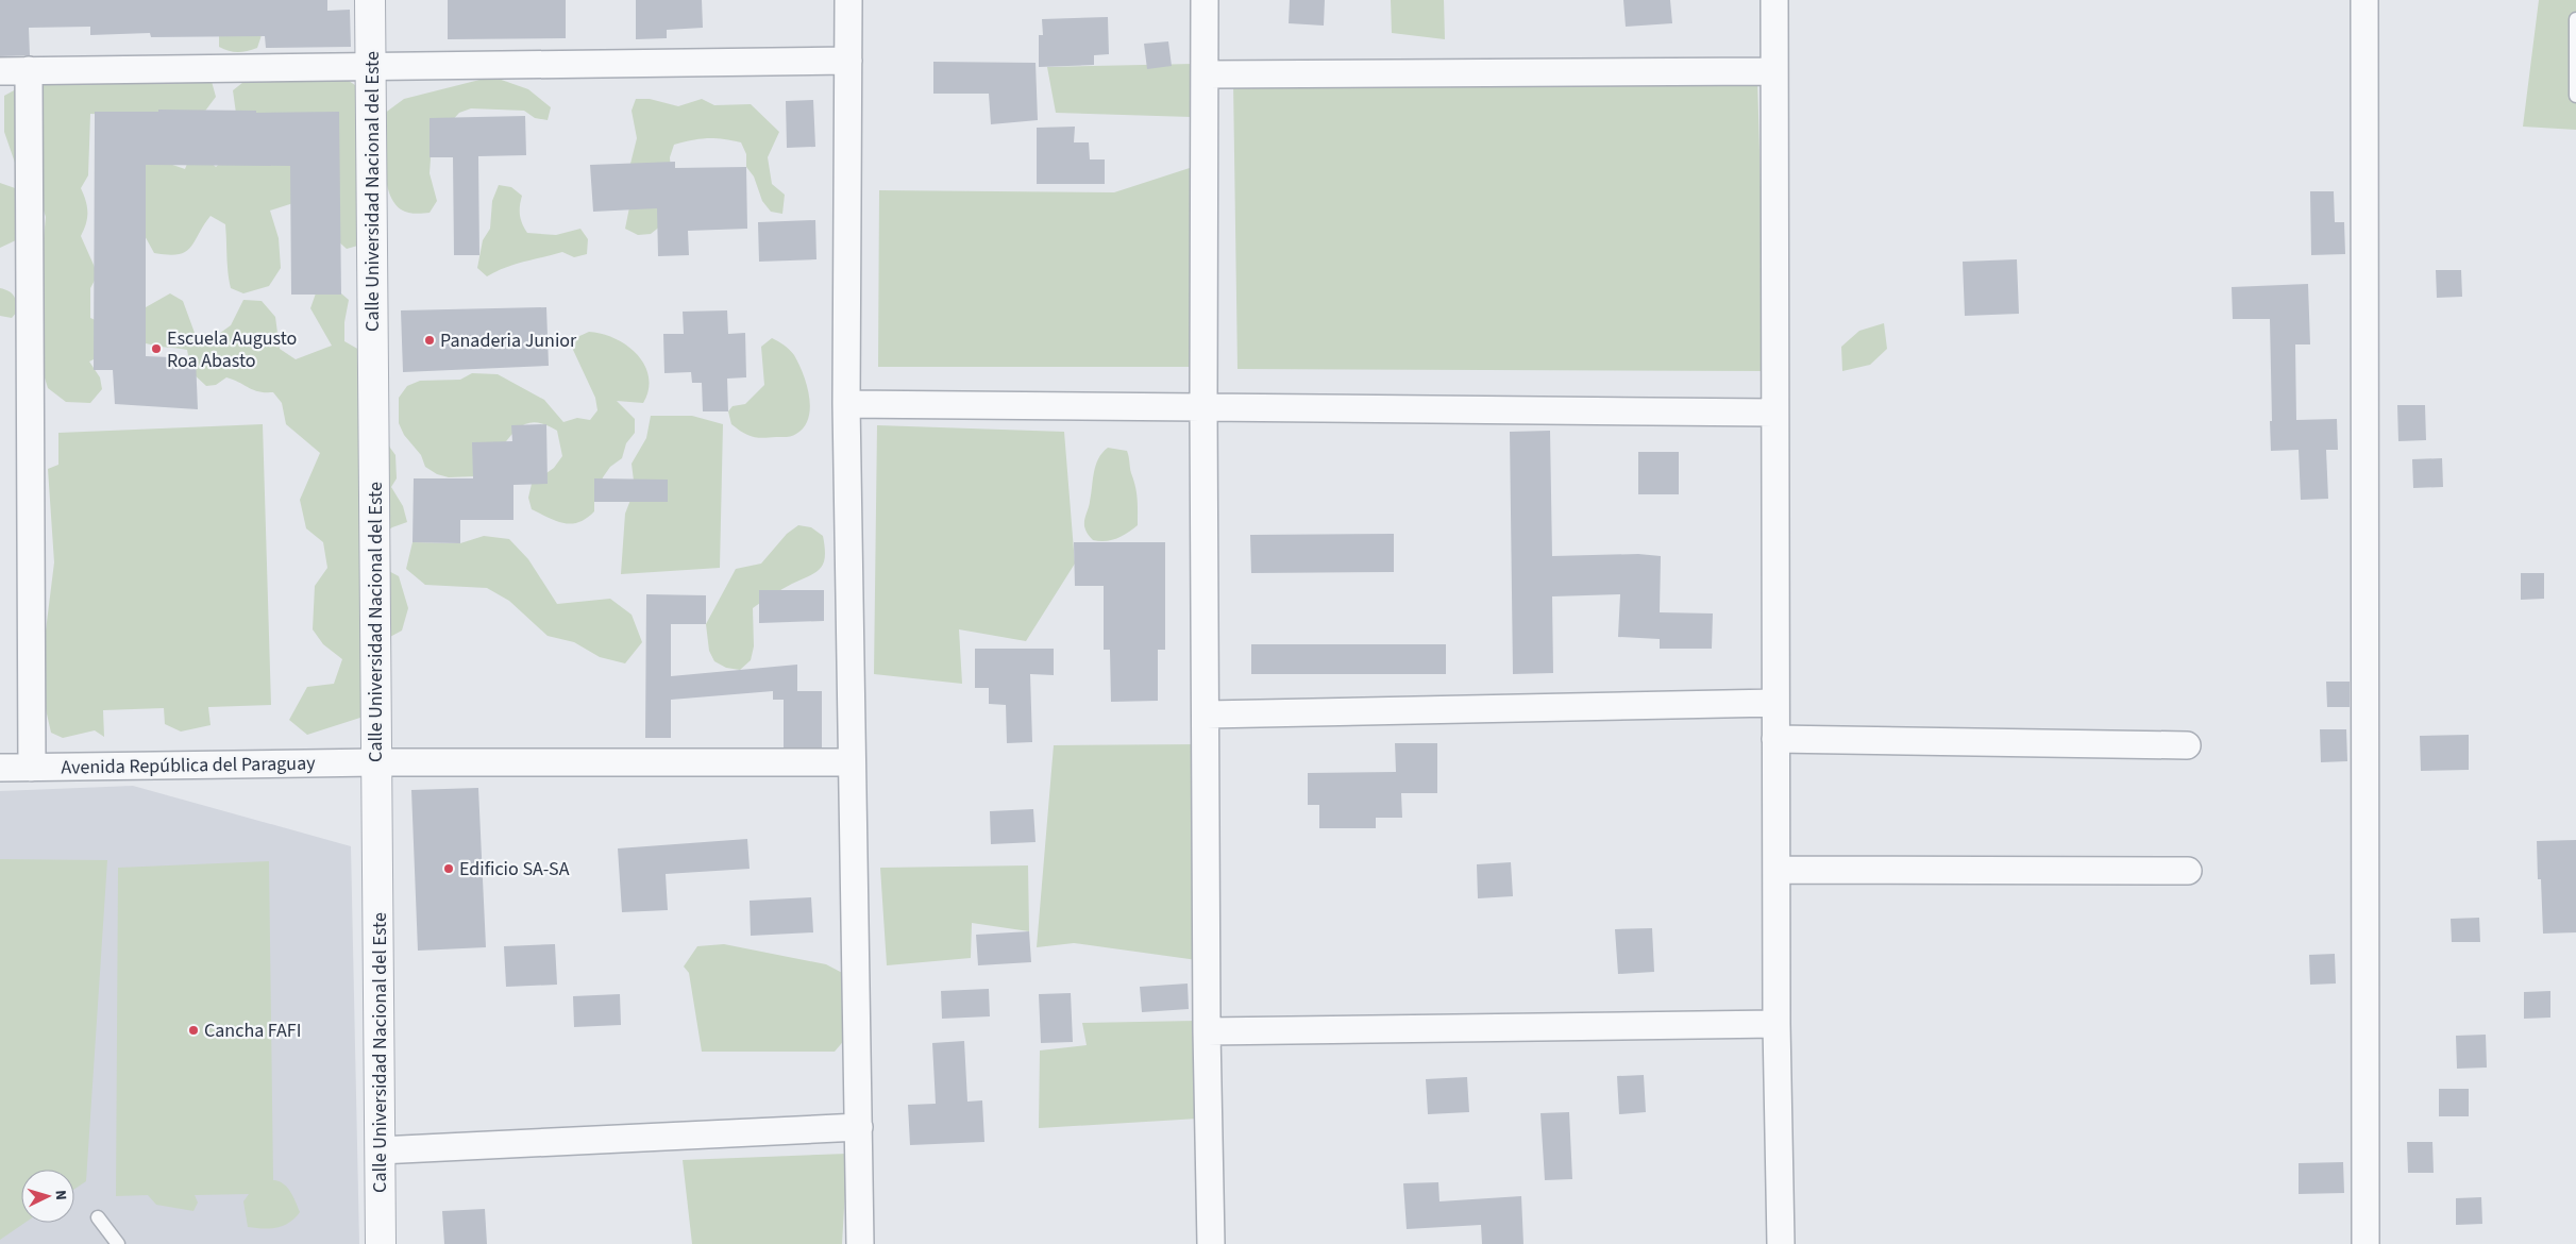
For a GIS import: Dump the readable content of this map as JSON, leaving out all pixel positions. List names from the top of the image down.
{
  "streets": {
    "street": ["Calle Universidad Nacional del Este", "Avenida República del Paraguay"]
  },
  "crossings": [
    ["Calle Universidad Nacional del Este", "Avenida República del Paraguay"]
  ],
  "places": [
    "Panaderia Junior",
    "Escuela Augusto Roa Abasto",
    "Edificio SA-SA",
    "Cancha FAFI"
  ],
  "north": "right"
}
